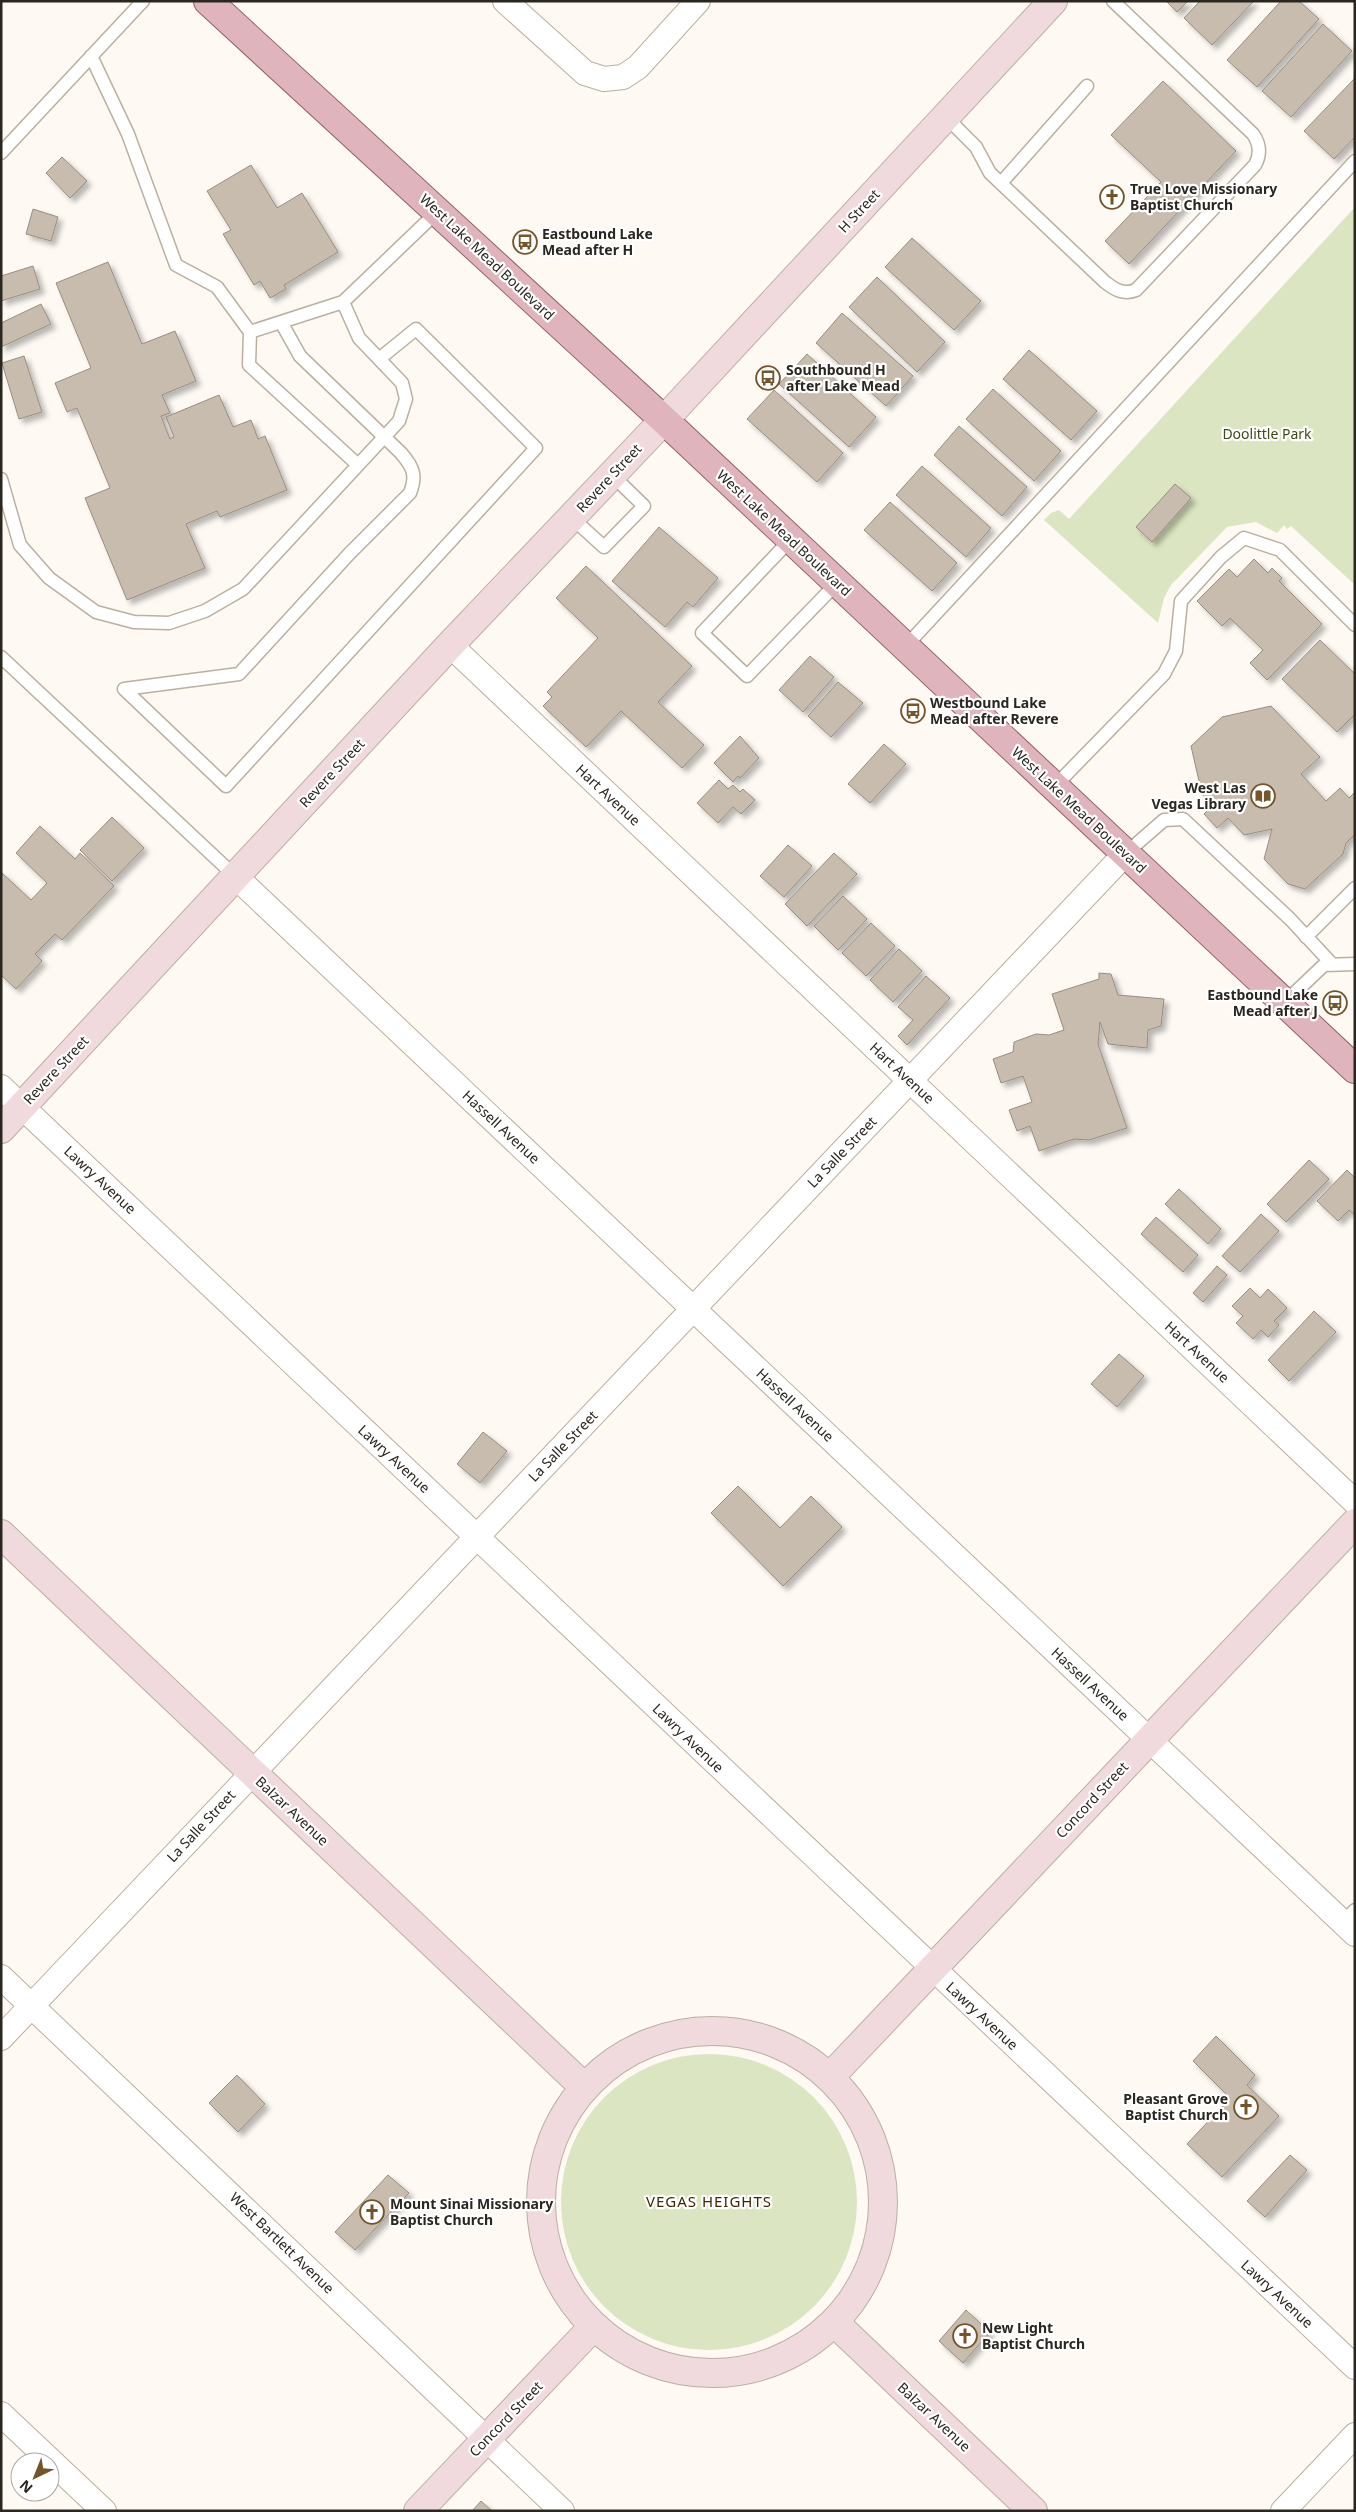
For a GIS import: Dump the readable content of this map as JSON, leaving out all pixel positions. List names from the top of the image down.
{
  "streets": {
    "main road": ["West Lake Mead Boulevard"],
    "street": [
      "H Street",
      "Revere Street",
      "Hart Avenue",
      "Hassell Avenue",
      "La Salle Street",
      "Lawry Avenue",
      "Concord Street",
      "Balzar Avenue",
      "West Bartlett Avenue"
    ]
  },
  "crossings": [
    ["H Street", "West Lake Mead Boulevard"],
    ["H Street", "Revere Street"],
    ["West Lake Mead Boulevard", "Revere Street"],
    ["West Lake Mead Boulevard", "La Salle Street"],
    ["Revere Street", "Hart Avenue"],
    ["Revere Street", "Hassell Avenue"],
    ["Revere Street", "Lawry Avenue"],
    ["Hart Avenue", "La Salle Street"],
    ["Hassell Avenue", "La Salle Street"],
    ["Hassell Avenue", "Concord Street"],
    ["La Salle Street", "Lawry Avenue"],
    ["La Salle Street", "Balzar Avenue"],
    ["La Salle Street", "West Bartlett Avenue"],
    ["Lawry Avenue", "Concord Street"],
    ["Concord Street", "West Bartlett Avenue"]
  ],
  "districts": ["VEGAS HEIGHTS"],
  "parks": ["Doolittle Park"],
  "places": {
    "church": [
      "True Love Missionary Baptist Church",
      "Pleasant Grove Baptist Church",
      "Mount Sinai Missionary Baptist Church",
      "New Light Baptist Church"
    ],
    "bus stop": [
      "Eastbound Lake Mead after H",
      "Southbound H after Lake Mead",
      "Westbound Lake Mead after Revere",
      "Eastbound Lake Mead after J"
    ],
    "library": ["West Las Vegas Library"]
  },
  "north": "bottom left"
}
